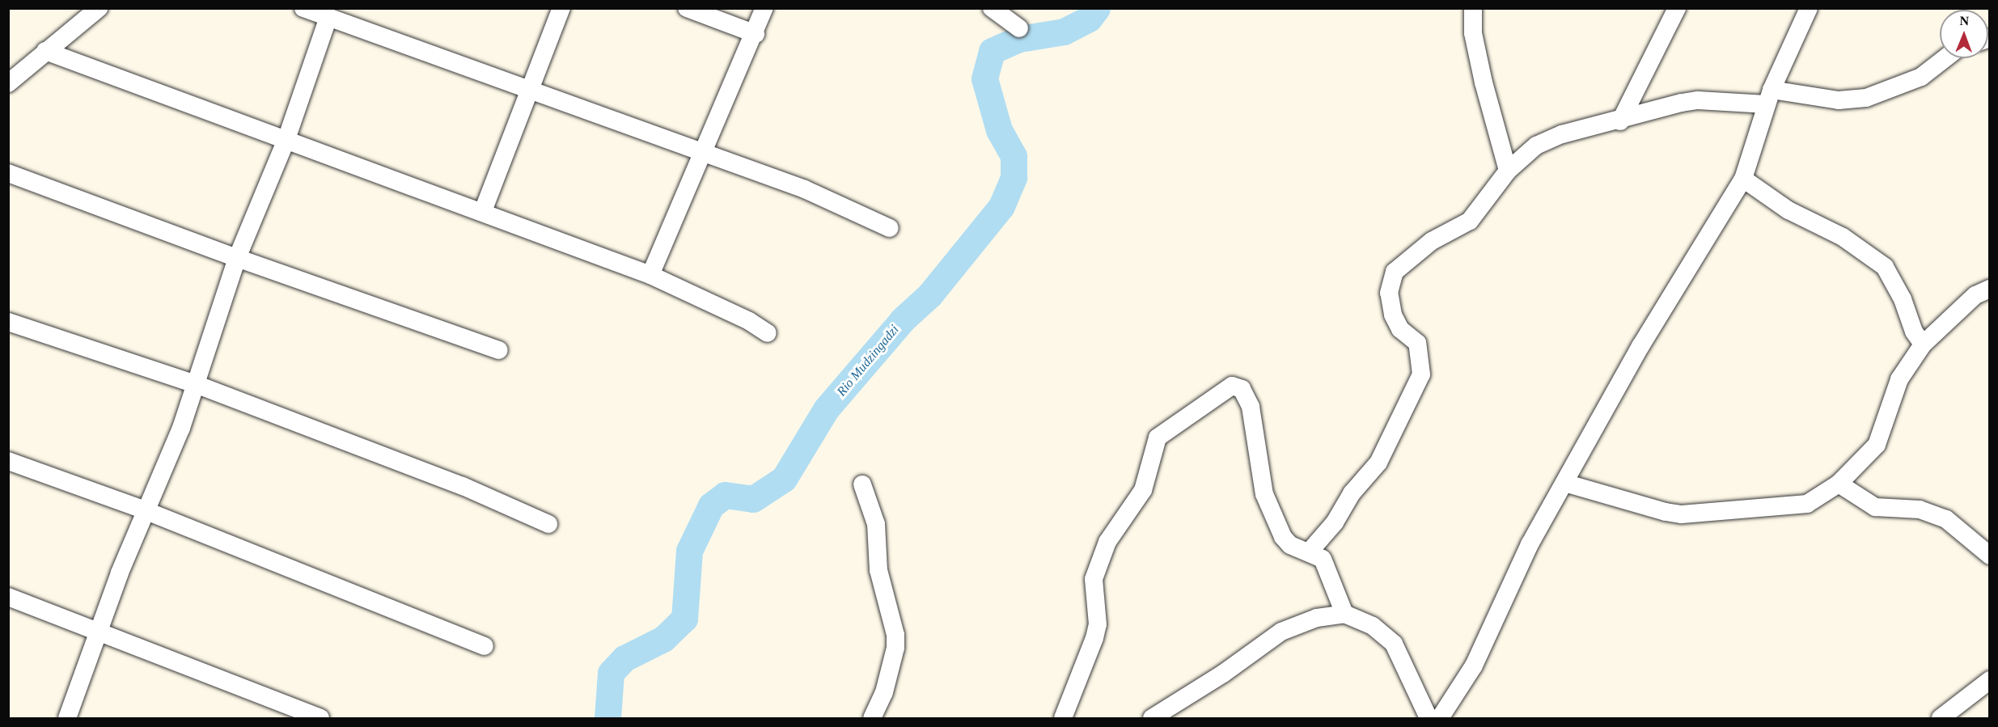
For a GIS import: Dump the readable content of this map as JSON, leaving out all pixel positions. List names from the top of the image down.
{
  "water": ["Rio Mudzingadzi"],
  "north": "top"
}
